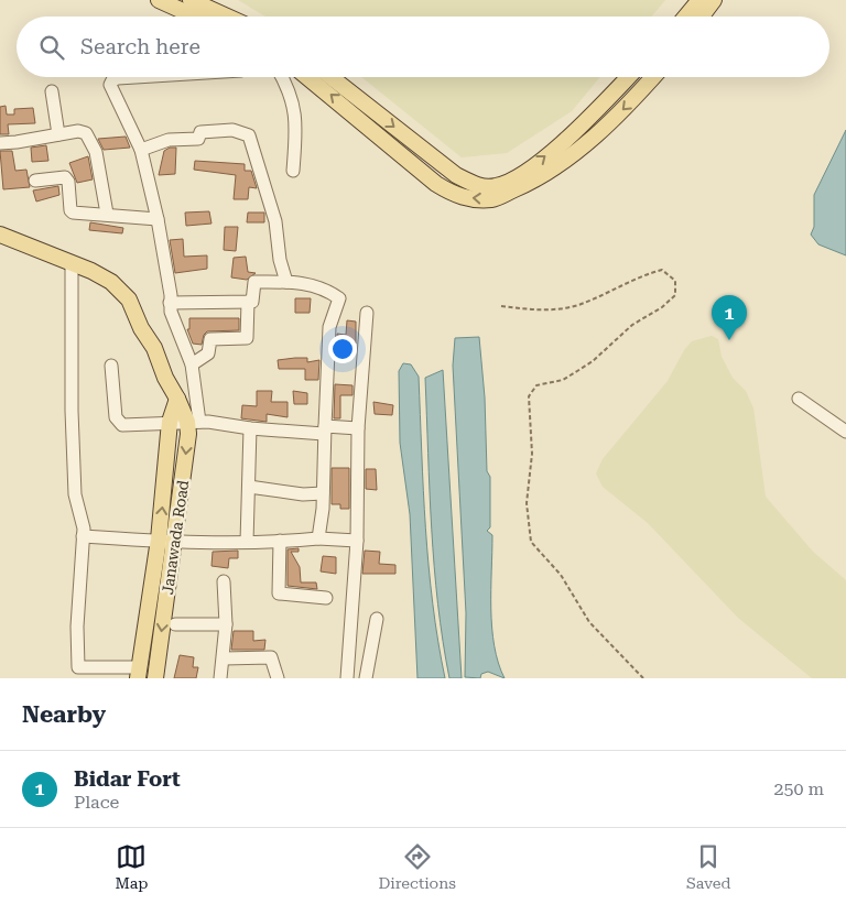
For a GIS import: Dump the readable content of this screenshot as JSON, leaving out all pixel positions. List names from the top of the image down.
{
  "streets": {
    "main road": ["Janawada Road"]
  },
  "page": {
    "search": "Search here",
    "pins": "1",
    "heading": "Nearby",
    "list": [
      {
        "mark": "1",
        "name": "Bidar Fort",
        "note": "Place",
        "value": "250 m"
      }
    ],
    "nav": ["Map", "Directions", "Saved"]
  }
}
